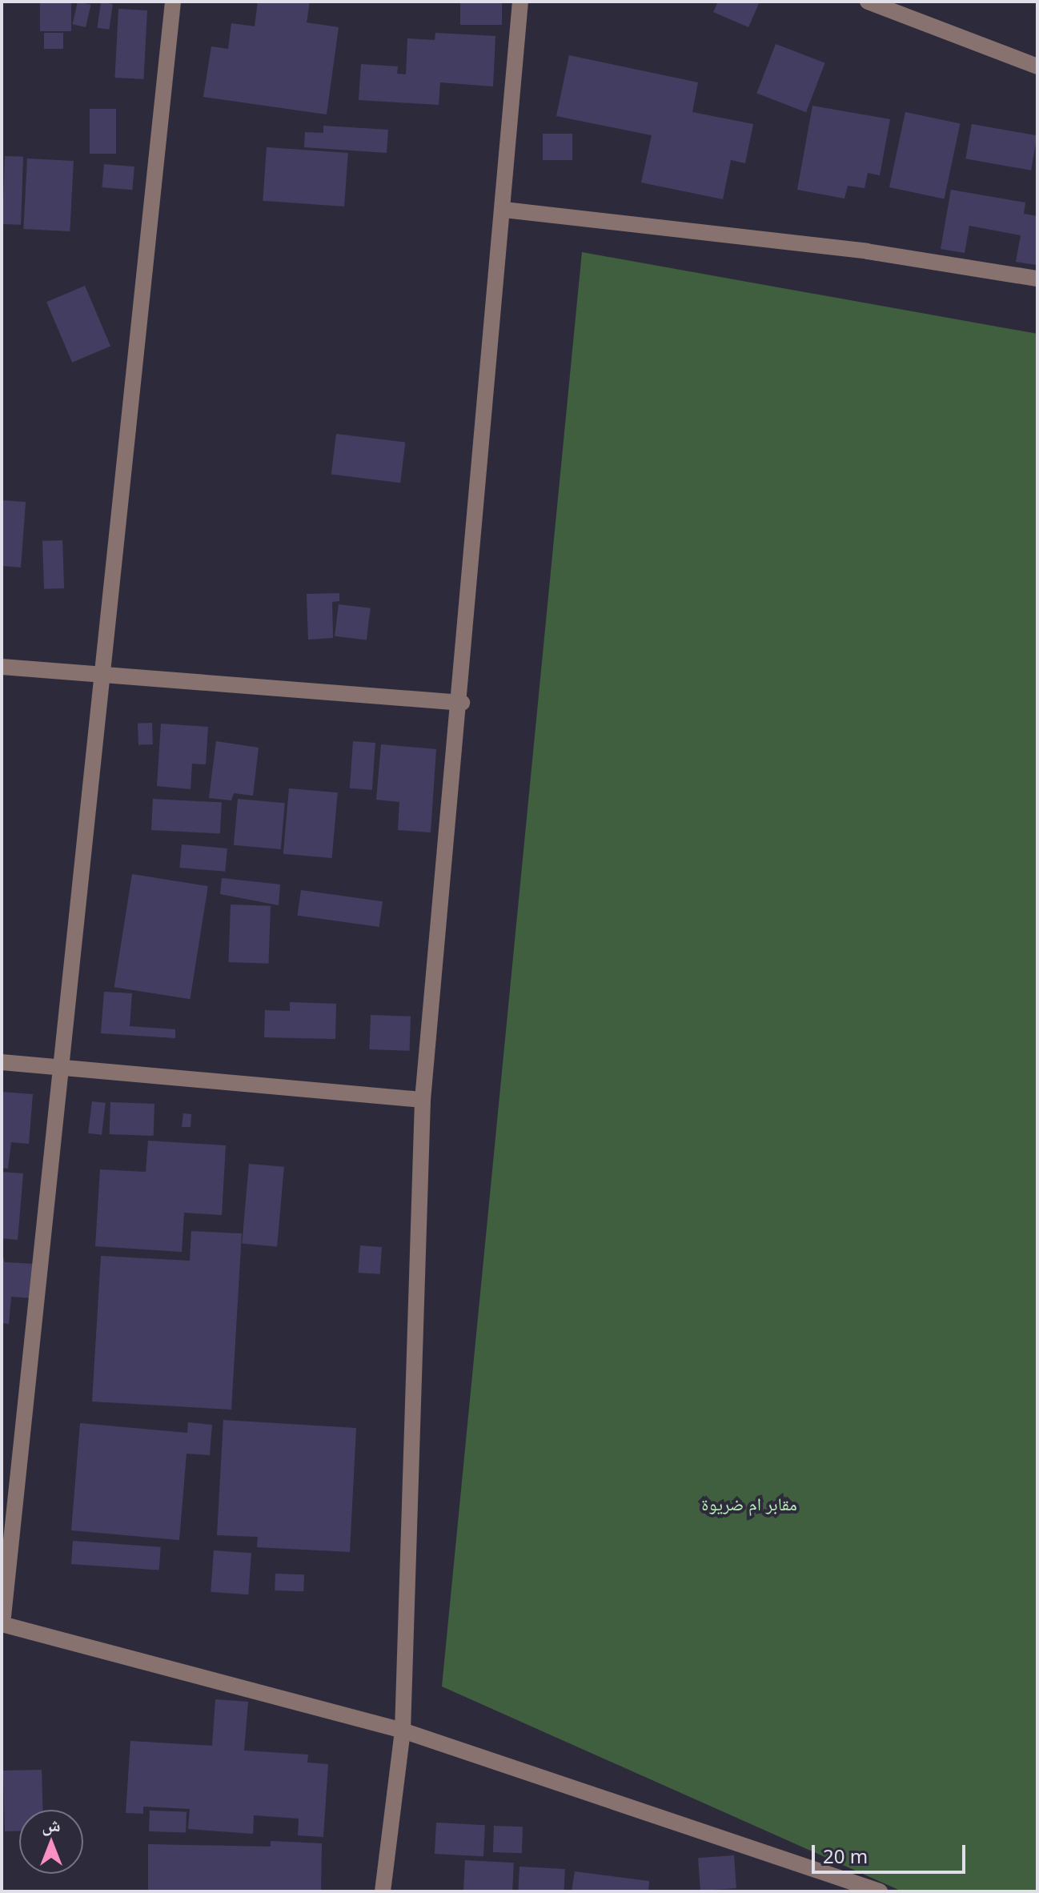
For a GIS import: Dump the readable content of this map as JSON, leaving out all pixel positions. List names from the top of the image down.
{
  "parks": ["مقابر ام ضريوة"],
  "scale_bar": "20 m",
  "north": "top"
}
